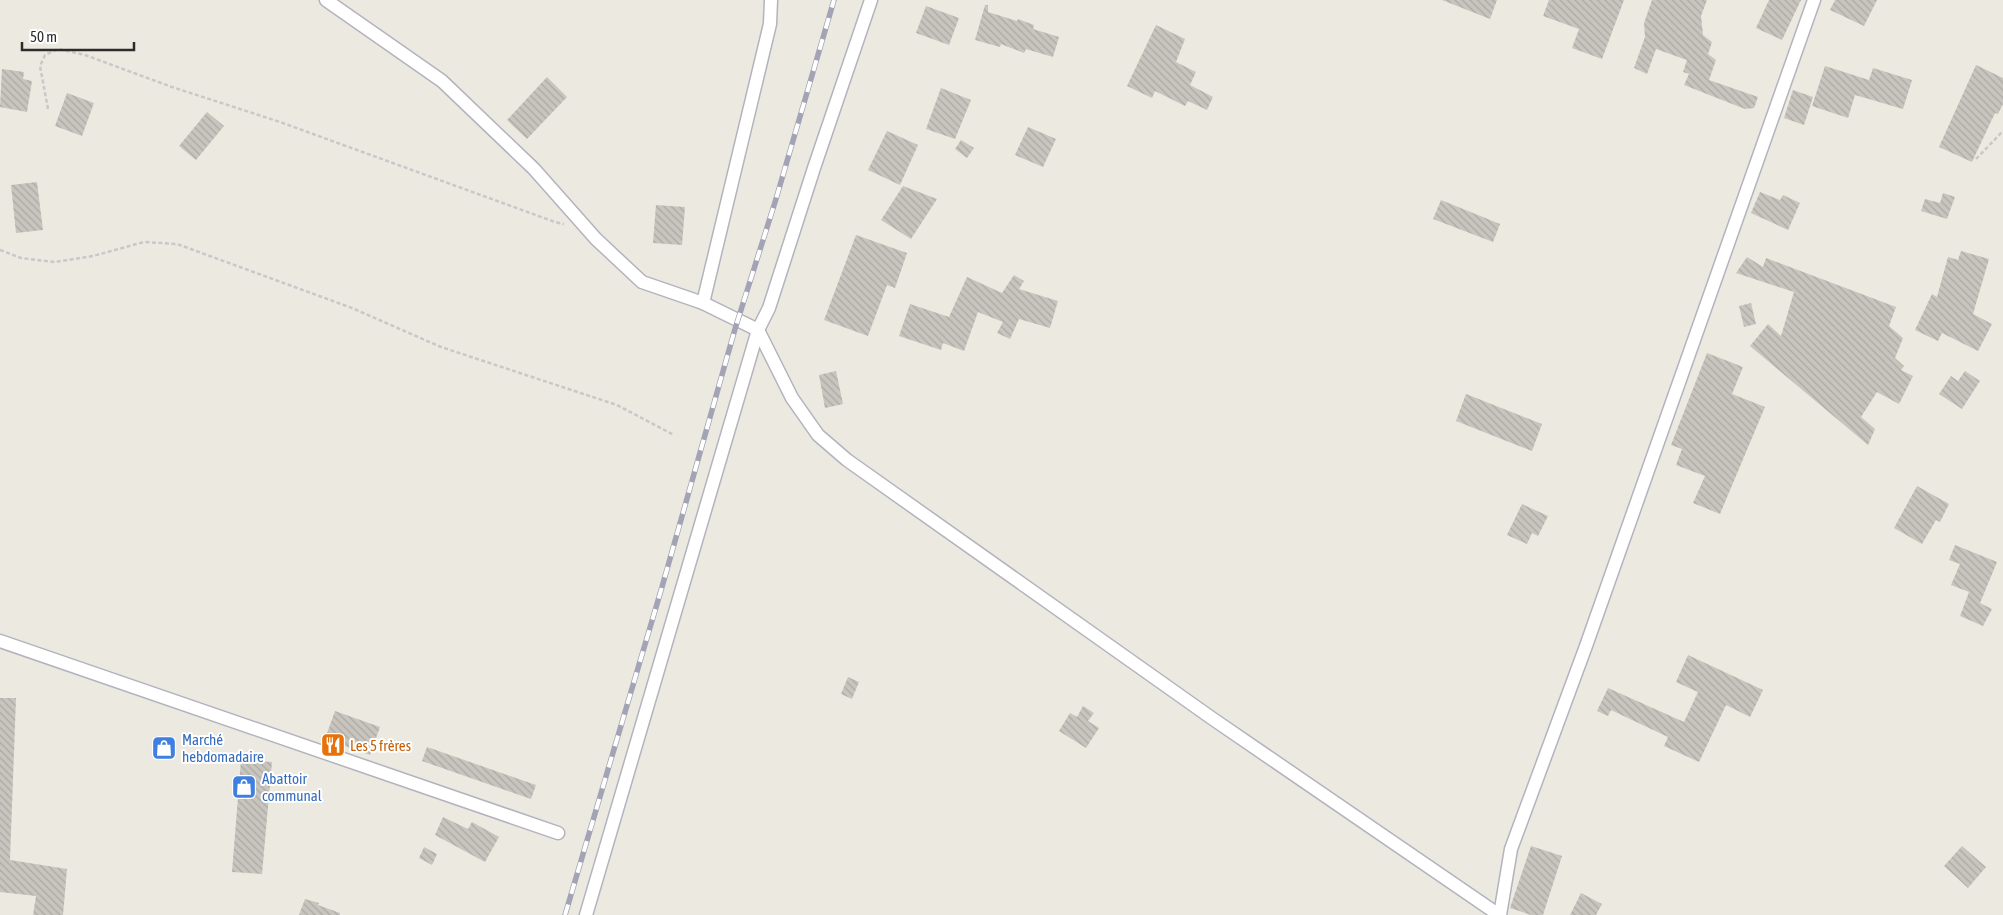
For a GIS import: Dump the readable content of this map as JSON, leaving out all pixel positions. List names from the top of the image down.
{
  "places": {
    "restaurant": ["Les 5 frères"],
    "shop": ["Marché hebdomadaire", "Abattoir communal"]
  },
  "scale_bar": "50 m"
}
